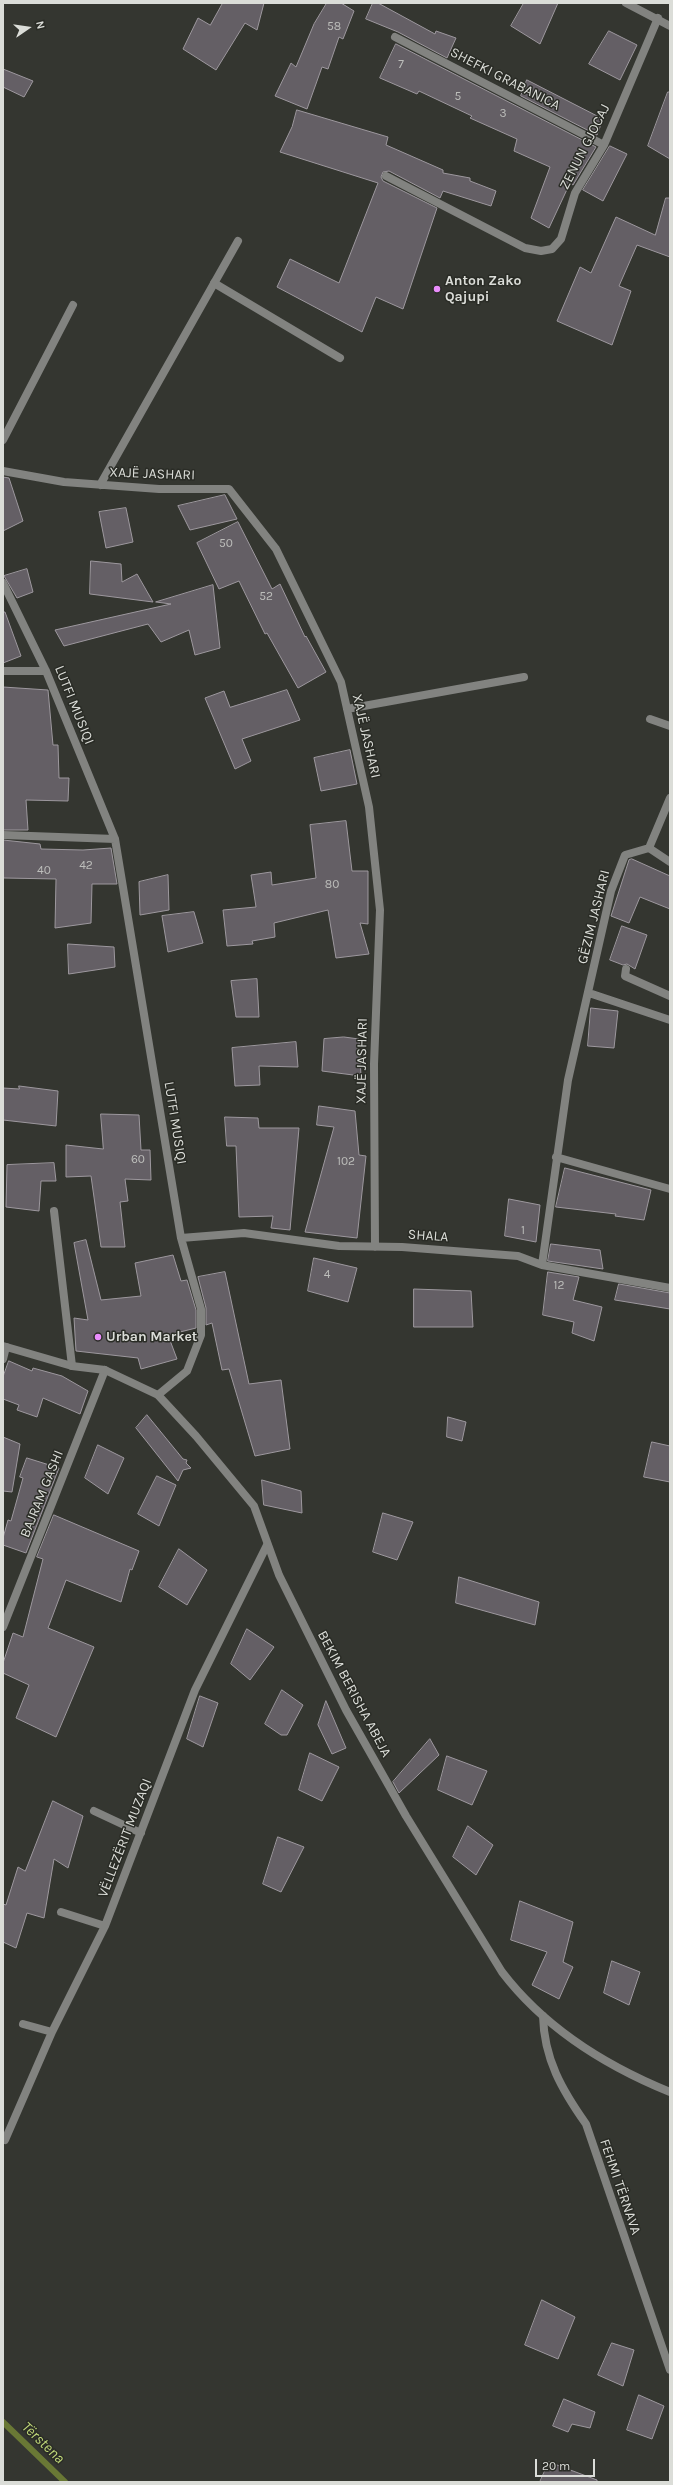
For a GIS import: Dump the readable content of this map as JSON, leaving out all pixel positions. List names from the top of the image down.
{
  "streets": {
    "street": [
      "SHEFKI GRABANICA",
      "ZENUN GJOCAJ",
      "XAJË JASHARI",
      "LUTFI MUSIQI",
      "GËZIM JASHARI",
      "SHALA",
      "BAJRAM GASHI",
      "BEKIM BERISHA ABEJA",
      "VËLLEZËRIT MUZAQI",
      "FEHMI TËRNAVA"
    ]
  },
  "crossings": [
    ["SHEFKI GRABANICA", "ZENUN GJOCAJ"],
    ["XAJË JASHARI", "SHALA"],
    ["LUTFI MUSIQI", "SHALA"],
    ["LUTFI MUSIQI", "BEKIM BERISHA ABEJA"],
    ["GËZIM JASHARI", "SHALA"],
    ["BAJRAM GASHI", "BEKIM BERISHA ABEJA"],
    ["BEKIM BERISHA ABEJA", "VËLLEZËRIT MUZAQI"],
    ["BEKIM BERISHA ABEJA", "FEHMI TËRNAVA"]
  ],
  "water": ["Tërstena"],
  "places": ["Anton Zako Qajupi", "Urban Market"],
  "house_numbers": [
    "58",
    "7",
    "5",
    "3",
    "50",
    "52",
    "42",
    "40",
    "80",
    "60",
    "102",
    "1",
    "4",
    "12"
  ],
  "scale_bar": "20 m",
  "north": "right"
}
